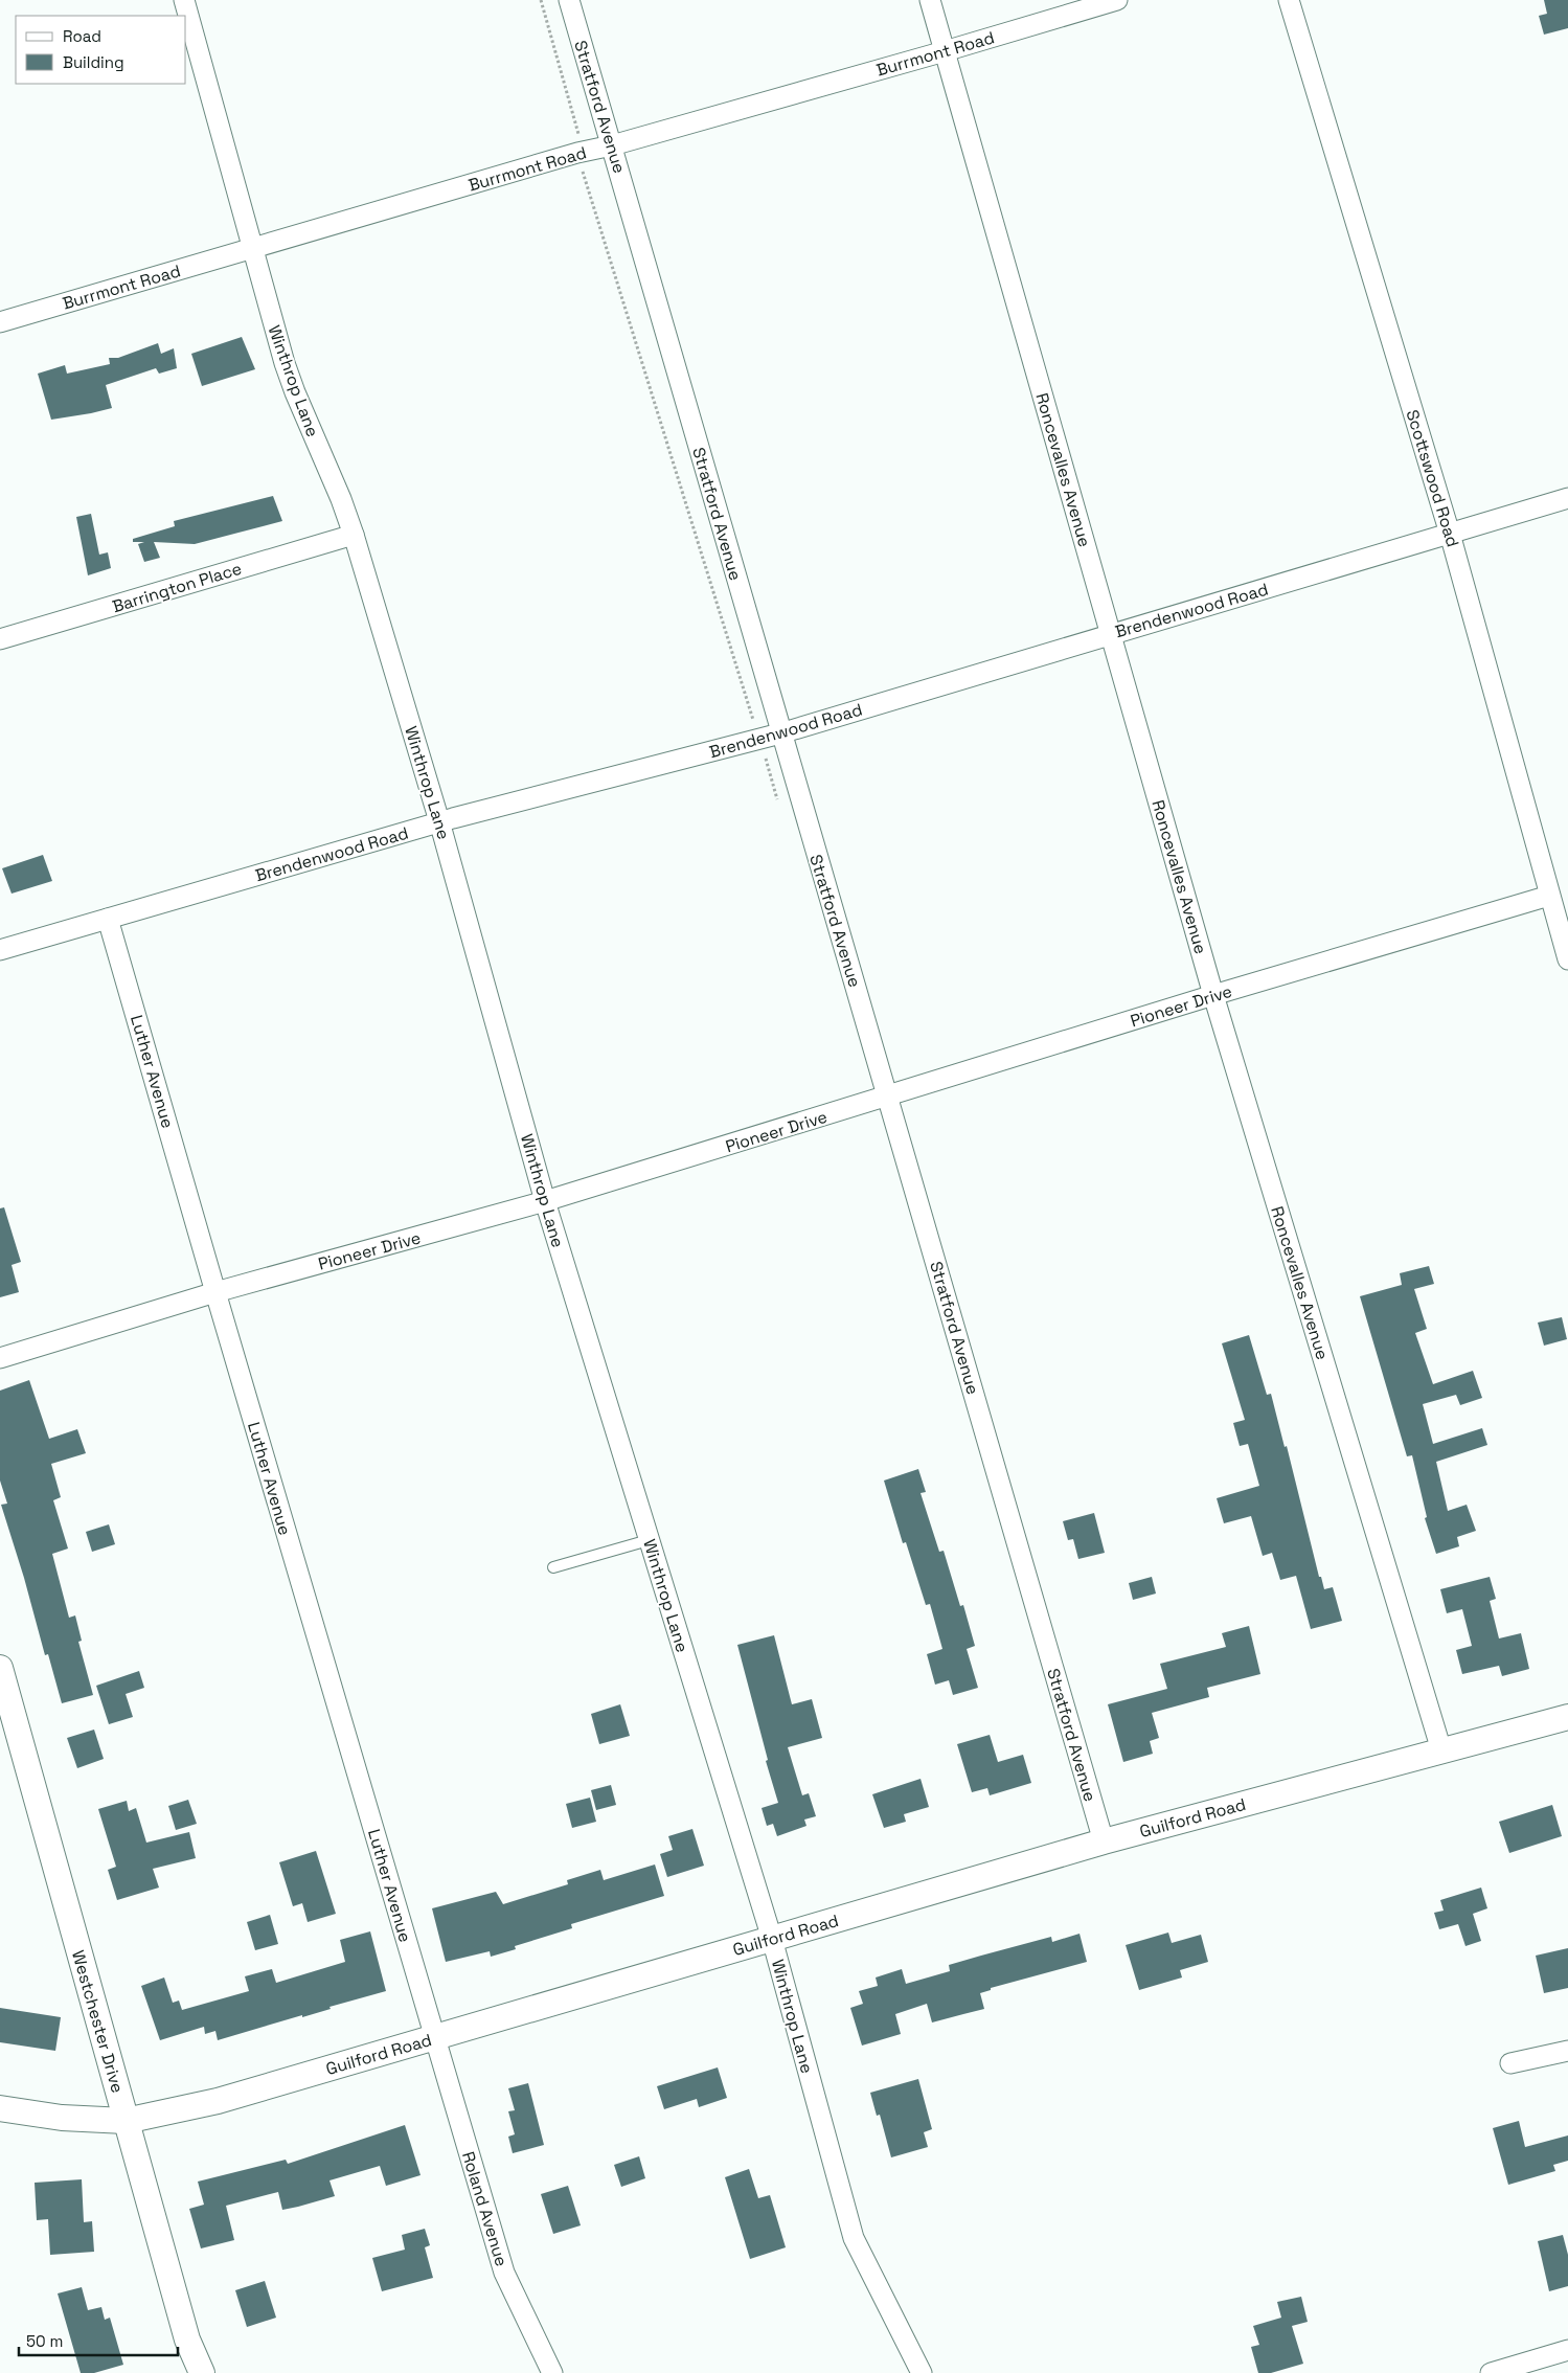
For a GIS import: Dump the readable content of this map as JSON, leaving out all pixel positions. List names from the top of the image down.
{
  "streets": {
    "street": [
      "Burrmont Road",
      "Stratford Avenue",
      "Winthrop Lane",
      "Roncevalles Avenue",
      "Scottswood Road",
      "Barrington Place",
      "Brendenwood Road",
      "Pioneer Drive",
      "Luther Avenue",
      "Guilford Road",
      "Westchester Drive",
      "Roland Avenue"
    ]
  },
  "crossings": [
    ["Burrmont Road", "Stratford Avenue"],
    ["Burrmont Road", "Winthrop Lane"],
    ["Burrmont Road", "Roncevalles Avenue"],
    ["Stratford Avenue", "Brendenwood Road"],
    ["Stratford Avenue", "Pioneer Drive"],
    ["Stratford Avenue", "Guilford Road"],
    ["Winthrop Lane", "Barrington Place"],
    ["Winthrop Lane", "Brendenwood Road"],
    ["Winthrop Lane", "Pioneer Drive"],
    ["Winthrop Lane", "Guilford Road"],
    ["Roncevalles Avenue", "Brendenwood Road"],
    ["Roncevalles Avenue", "Pioneer Drive"],
    ["Roncevalles Avenue", "Guilford Road"],
    ["Scottswood Road", "Brendenwood Road"],
    ["Scottswood Road", "Pioneer Drive"],
    ["Brendenwood Road", "Luther Avenue"],
    ["Pioneer Drive", "Luther Avenue"],
    ["Luther Avenue", "Guilford Road"],
    ["Luther Avenue", "Roland Avenue"],
    ["Guilford Road", "Westchester Drive"],
    ["Guilford Road", "Roland Avenue"]
  ],
  "legend": ["Road", "Building"],
  "scale_bar": "50 m"
}
